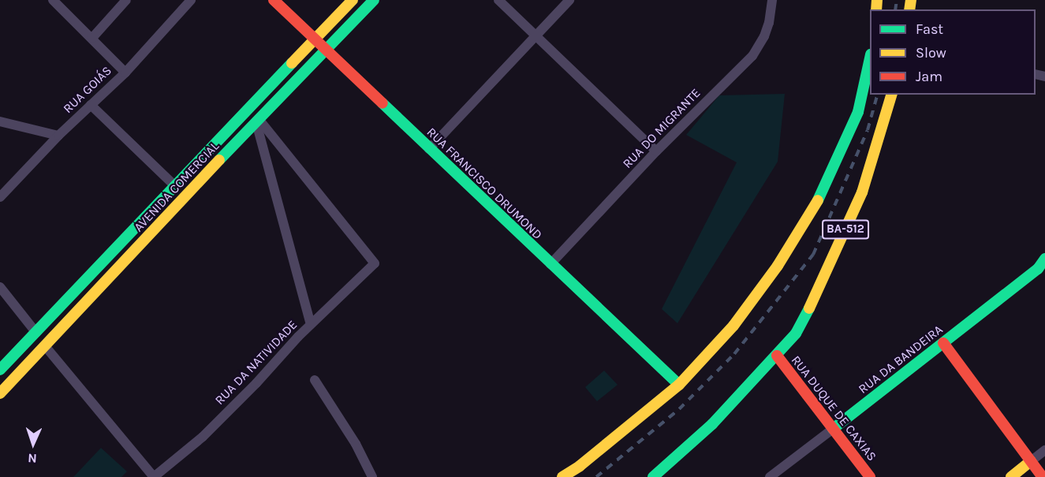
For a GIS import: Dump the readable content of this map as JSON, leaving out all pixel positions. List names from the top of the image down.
{
  "streets": {
    "main road": [
      "RUA FRANCISCO DRUMOND",
      "AVENIDA COMERCIAL",
      "BA-512",
      "RUA DA BANDEIRA",
      "RUA DUQUE DE CAXIAS"
    ],
    "street": ["RUA GOIÁS", "RUA DO MIGRANTE", "RUA DA NATIVIDADE"]
  },
  "crossings": [
    ["RUA DO MIGRANTE", "RUA FRANCISCO DRUMOND"],
    ["RUA FRANCISCO DRUMOND", "AVENIDA COMERCIAL"],
    ["BA-512", "RUA DUQUE DE CAXIAS"],
    ["RUA DA BANDEIRA", "RUA DUQUE DE CAXIAS"]
  ],
  "legend": ["Fast", "Slow", "Jam"],
  "north": "bottom"
}
